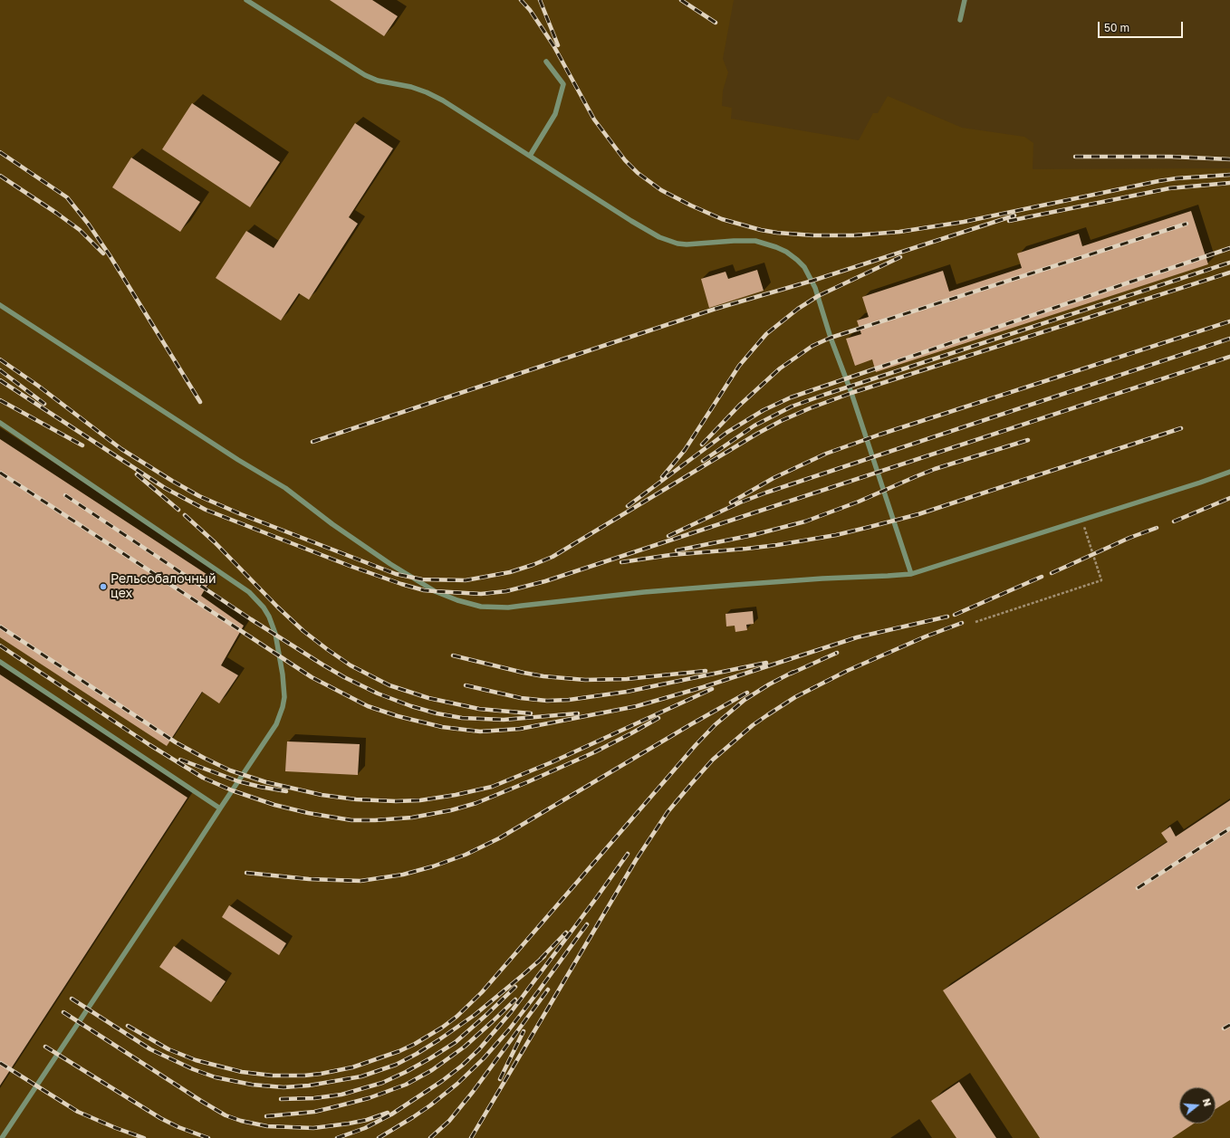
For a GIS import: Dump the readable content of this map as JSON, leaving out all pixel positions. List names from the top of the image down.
{
  "places": ["Рельсобалочный цех"],
  "scale_bar": "50 m",
  "north": "right"
}
